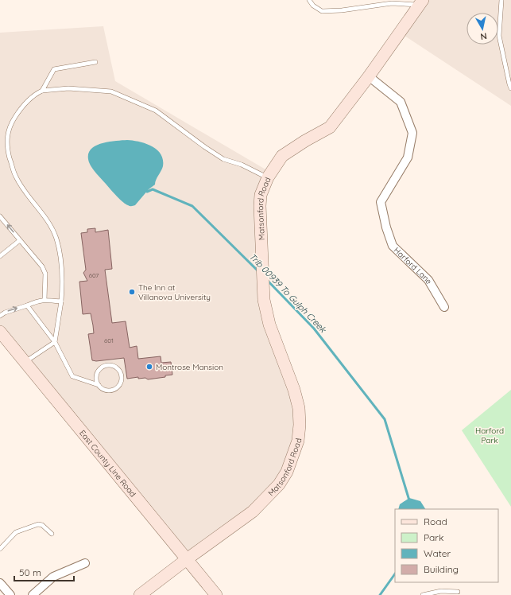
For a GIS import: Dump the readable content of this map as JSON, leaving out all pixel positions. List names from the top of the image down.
{
  "streets": {
    "main road": ["Matsonford Road", "East County Line Road"],
    "street": ["Harford Lane"]
  },
  "crossings": [
    ["Matsonford Road", "Harford Lane"],
    ["Matsonford Road", "East County Line Road"]
  ],
  "water": ["Trib 00939 To Gulph Creek"],
  "parks": ["Harford Park"],
  "places": ["The Inn at Villanova University", "Montrose Mansion"],
  "house_numbers": ["607", "601"],
  "legend": [
    "Road",
    "Park",
    "Water",
    "Building"
  ],
  "scale_bar": "50 m",
  "north": "bottom"
}
